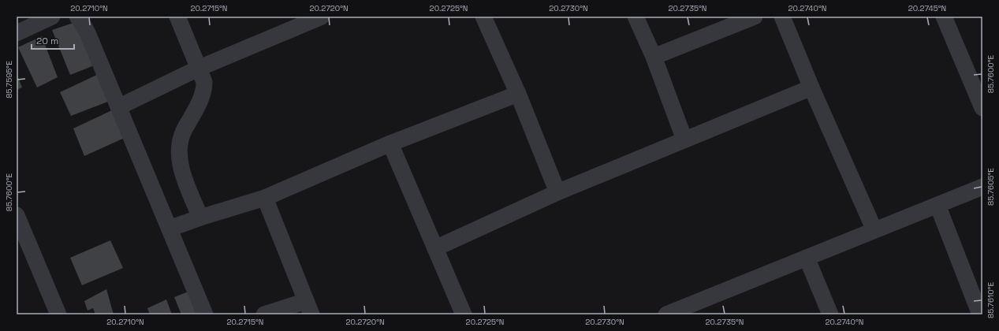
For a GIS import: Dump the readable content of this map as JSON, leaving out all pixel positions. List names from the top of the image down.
{
  "scale_bar": "20 m",
  "coordinates": [
    "20.2710°N",
    "20.2715°N",
    "20.2720°N",
    "20.2725°N",
    "20.2730°N",
    "20.2735°N",
    "20.2740°N",
    "20.2745°N",
    "85.7600°E",
    "85.7595°E",
    "85.7605°E",
    "85.7610°E"
  ]
}
